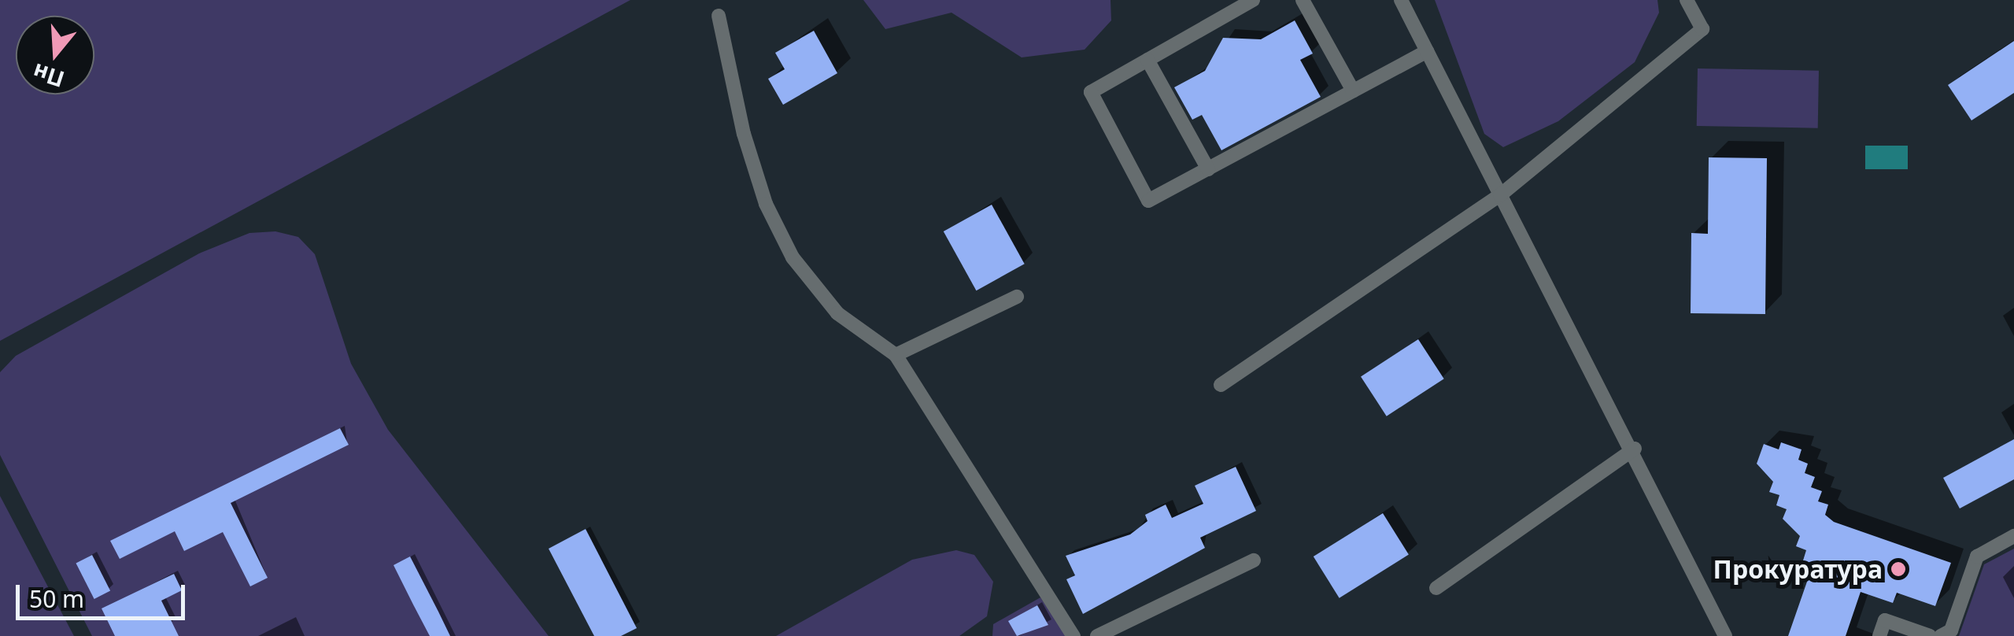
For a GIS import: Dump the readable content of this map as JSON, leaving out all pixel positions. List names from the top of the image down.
{
  "places": ["Прокуратура"],
  "scale_bar": "50 m",
  "north": "bottom"
}
